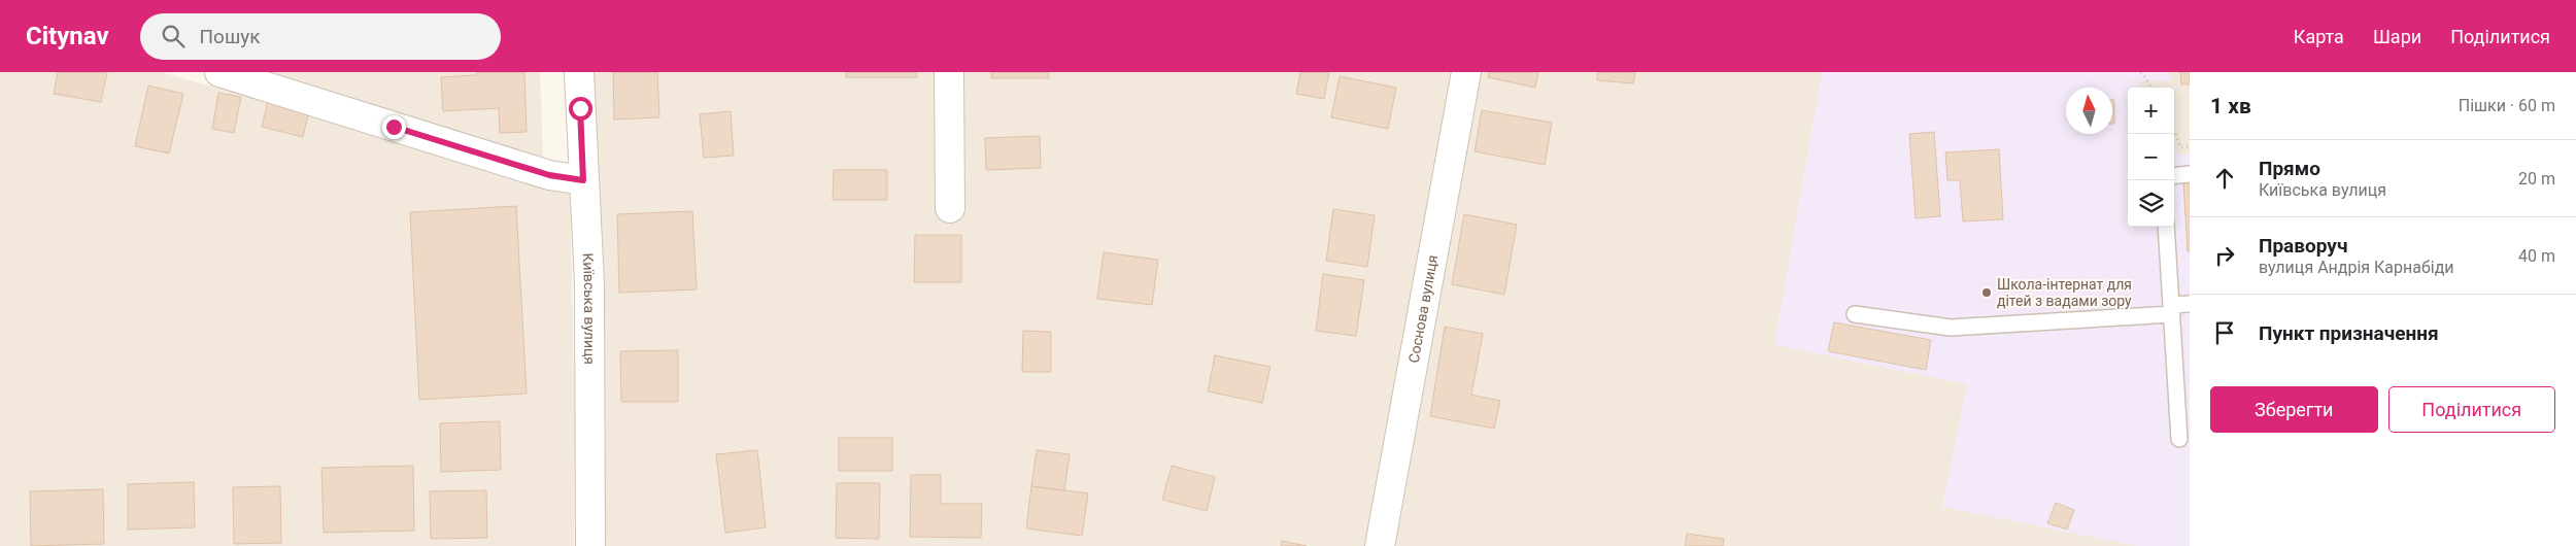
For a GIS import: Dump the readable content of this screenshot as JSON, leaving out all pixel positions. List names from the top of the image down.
{
  "streets": {
    "street": ["Київська вулиця", "Соснова вулиця"]
  },
  "places": ["Школа-інтернат для дітей з вадами зору"],
  "north": "top",
  "page": {
    "header": "Citynav",
    "search": "Пошук",
    "nav": ["Карта", "Шари", "Поділитися"],
    "heading": ["1 хв", "Пішки · 60 m"],
    "map_buttons": ["+", "−"],
    "list": [
      ["Прямо", "Київська вулиця", "20 m"],
      ["Праворуч", "вулиця Андрія Карнабіди", "40 m"],
      "Пункт призначення"
    ],
    "buttons": ["Зберегти", "Поділитися"]
  }
}
